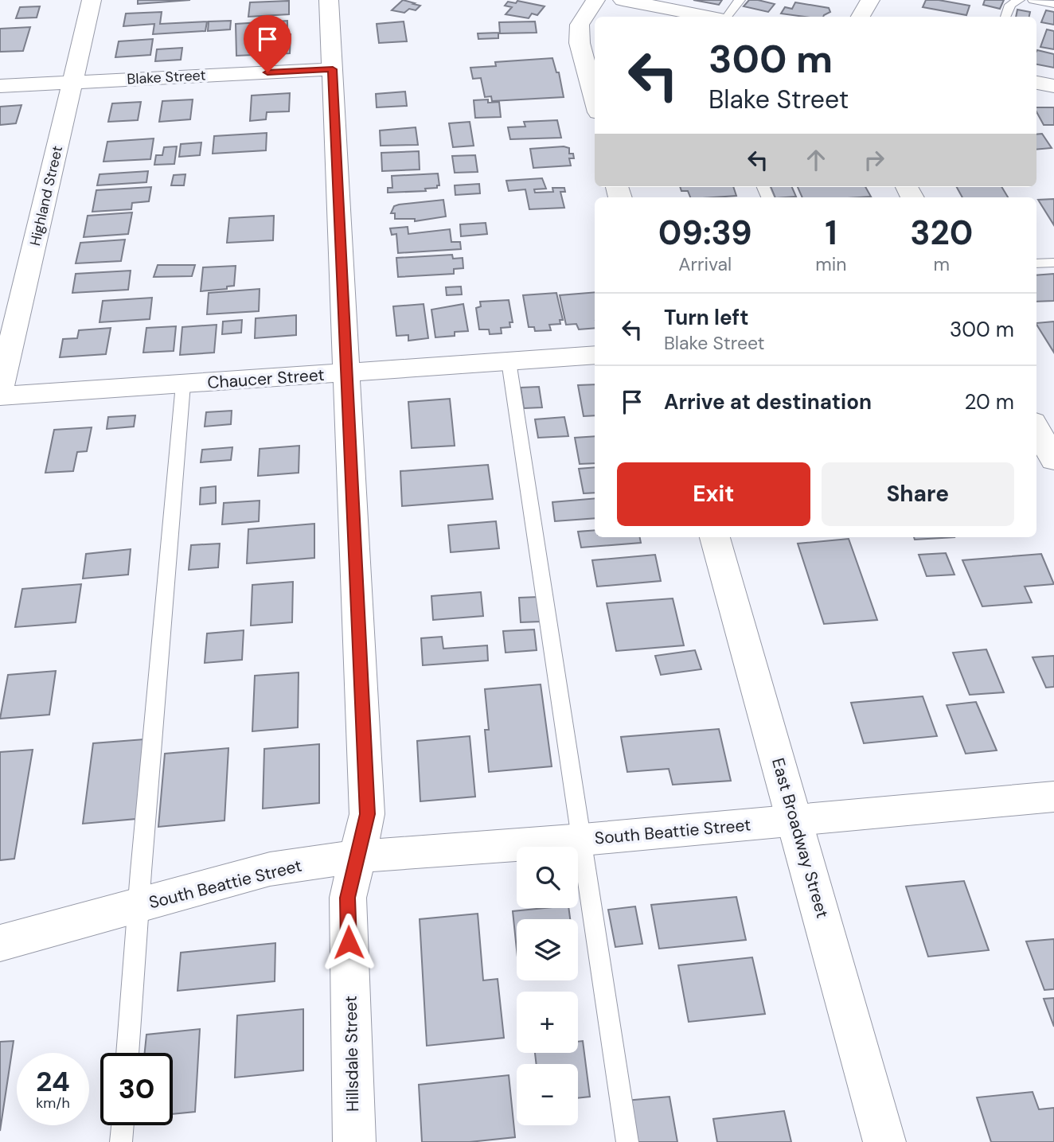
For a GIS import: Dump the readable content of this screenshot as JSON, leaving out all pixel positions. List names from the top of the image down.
{
  "streets": {
    "street": [
      "Blake Street",
      "Highland Street",
      "Chaucer Street",
      "South Beattie Street",
      "East Broadway Street",
      "Hillsdale Street"
    ]
  },
  "crossings": [
    ["Blake Street", "Highland Street"],
    ["Blake Street", "Hillsdale Street"],
    ["Chaucer Street", "Hillsdale Street"],
    ["South Beattie Street", "East Broadway Street"],
    ["South Beattie Street", "Hillsdale Street"]
  ],
  "page": {
    "turn": ["300 m", "Blake Street"],
    "eta": [
      "09:39",
      "Arrival",
      "1",
      "min",
      "320",
      "m"
    ],
    "list": [
      {
        "name": "Turn left",
        "note": "Blake Street",
        "value": "300 m"
      },
      {
        "name": "Arrive at destination",
        "value": "20 m"
      }
    ],
    "buttons": ["Exit", "Share"],
    "map_buttons": ["+", "−"],
    "speed": "24 km/h",
    "limit": "30"
  }
}
